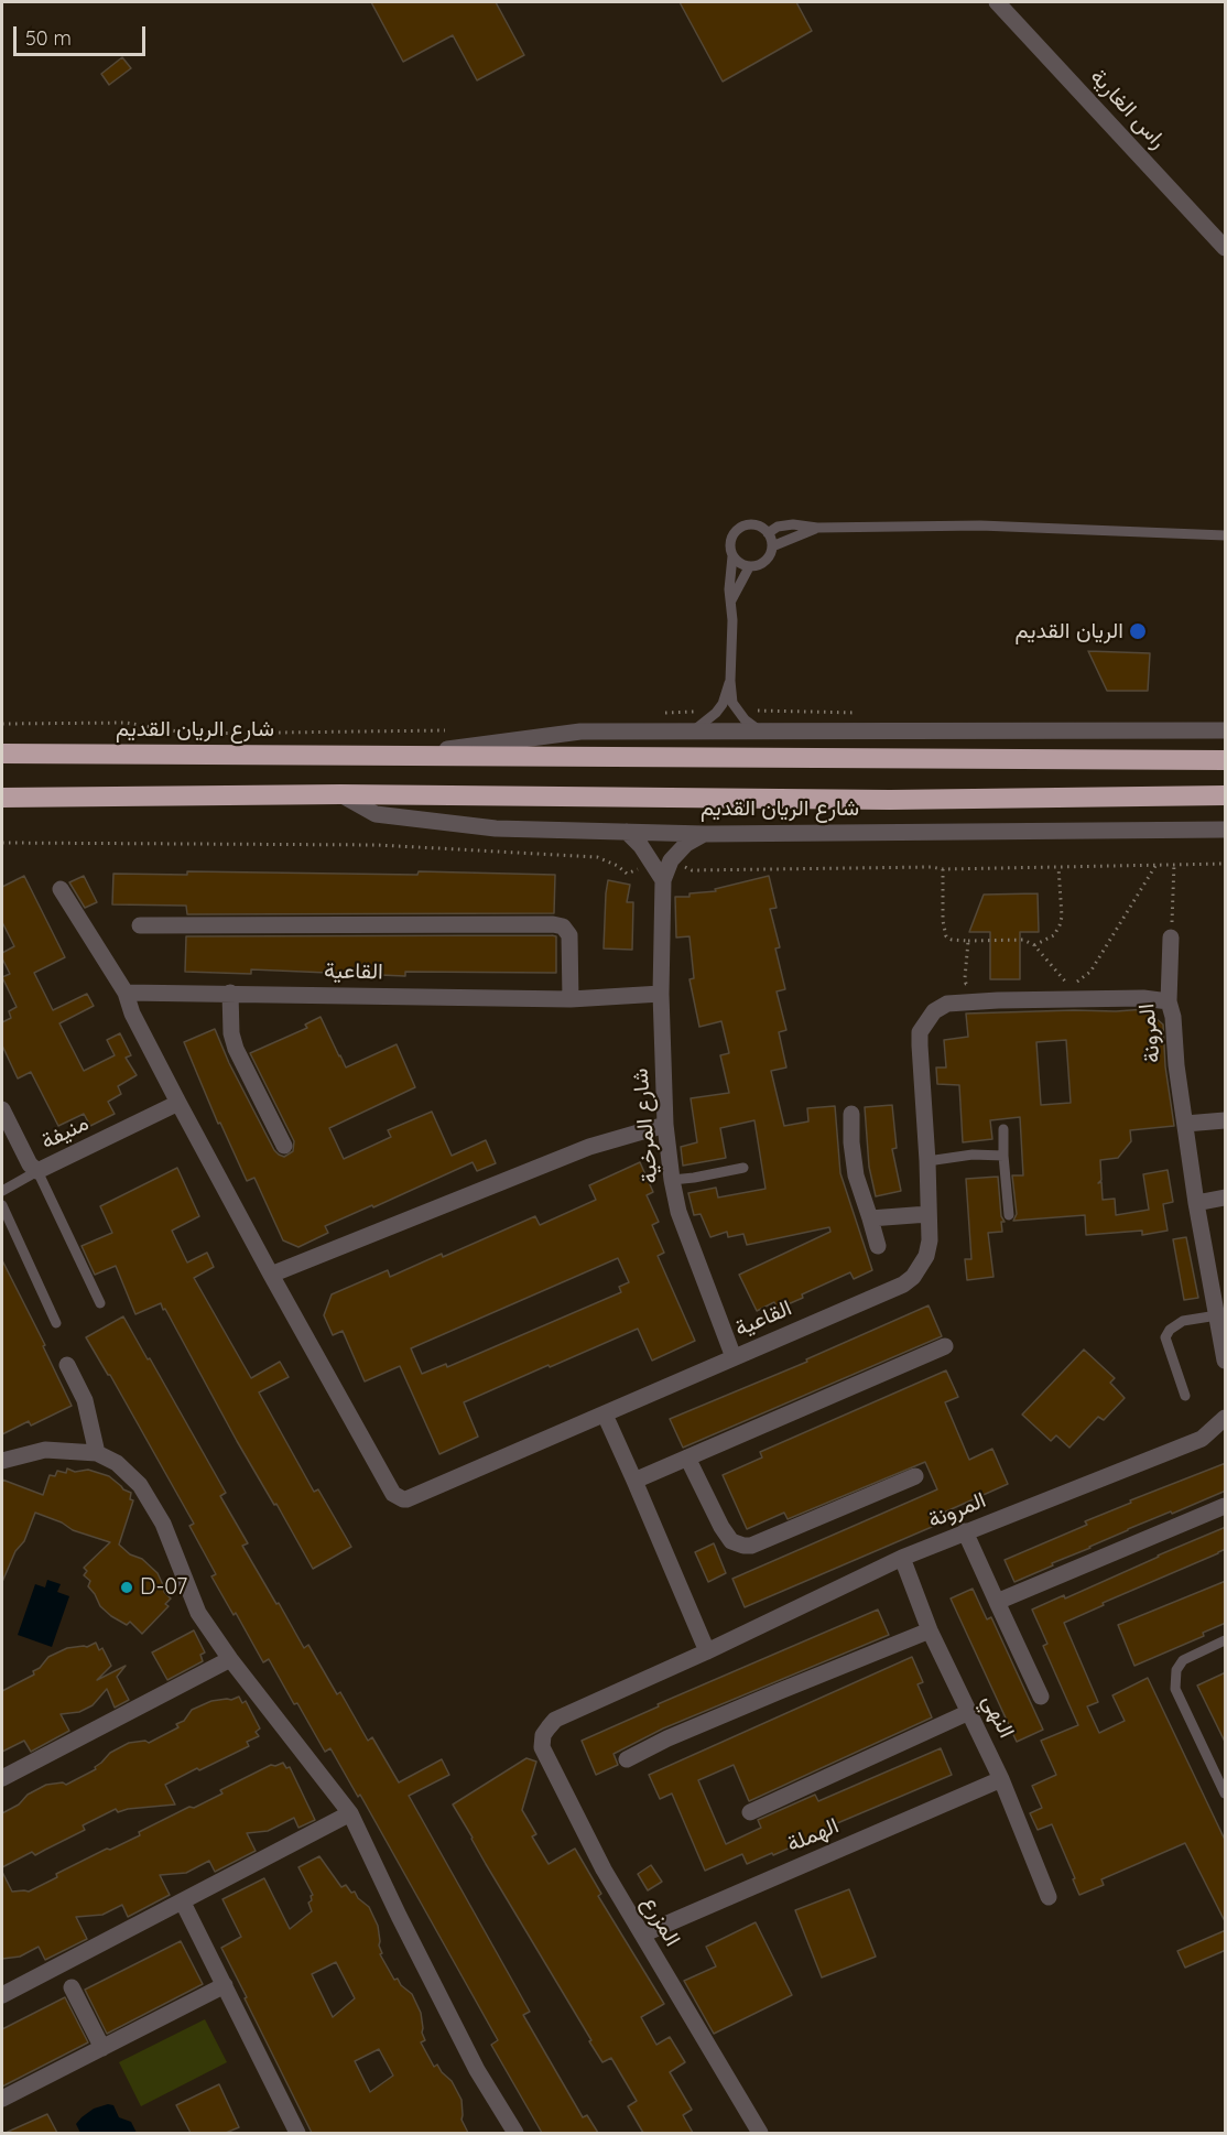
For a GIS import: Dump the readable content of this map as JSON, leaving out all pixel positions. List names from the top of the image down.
{
  "streets": {
    "highway": ["شارع الريان القديم"],
    "street": [
      "راس الغارية",
      "القاعية",
      "المرونة",
      "شارع المرخية",
      "منيفة",
      "النهي",
      "الهملة",
      "المزرع"
    ]
  },
  "crossings": [
    ["شارع الريان القديم", "شارع المرخية"],
    ["القاعية", "المرونة"],
    ["القاعية", "شارع المرخية"],
    ["القاعية", "منيفة"],
    ["المرونة", "النهي"],
    ["المرونة", "المزرع"],
    ["النهي", "الهملة"],
    ["الهملة", "المزرع"]
  ],
  "places": ["الريان القديم", "D-07"],
  "scale_bar": "50 m"
}
